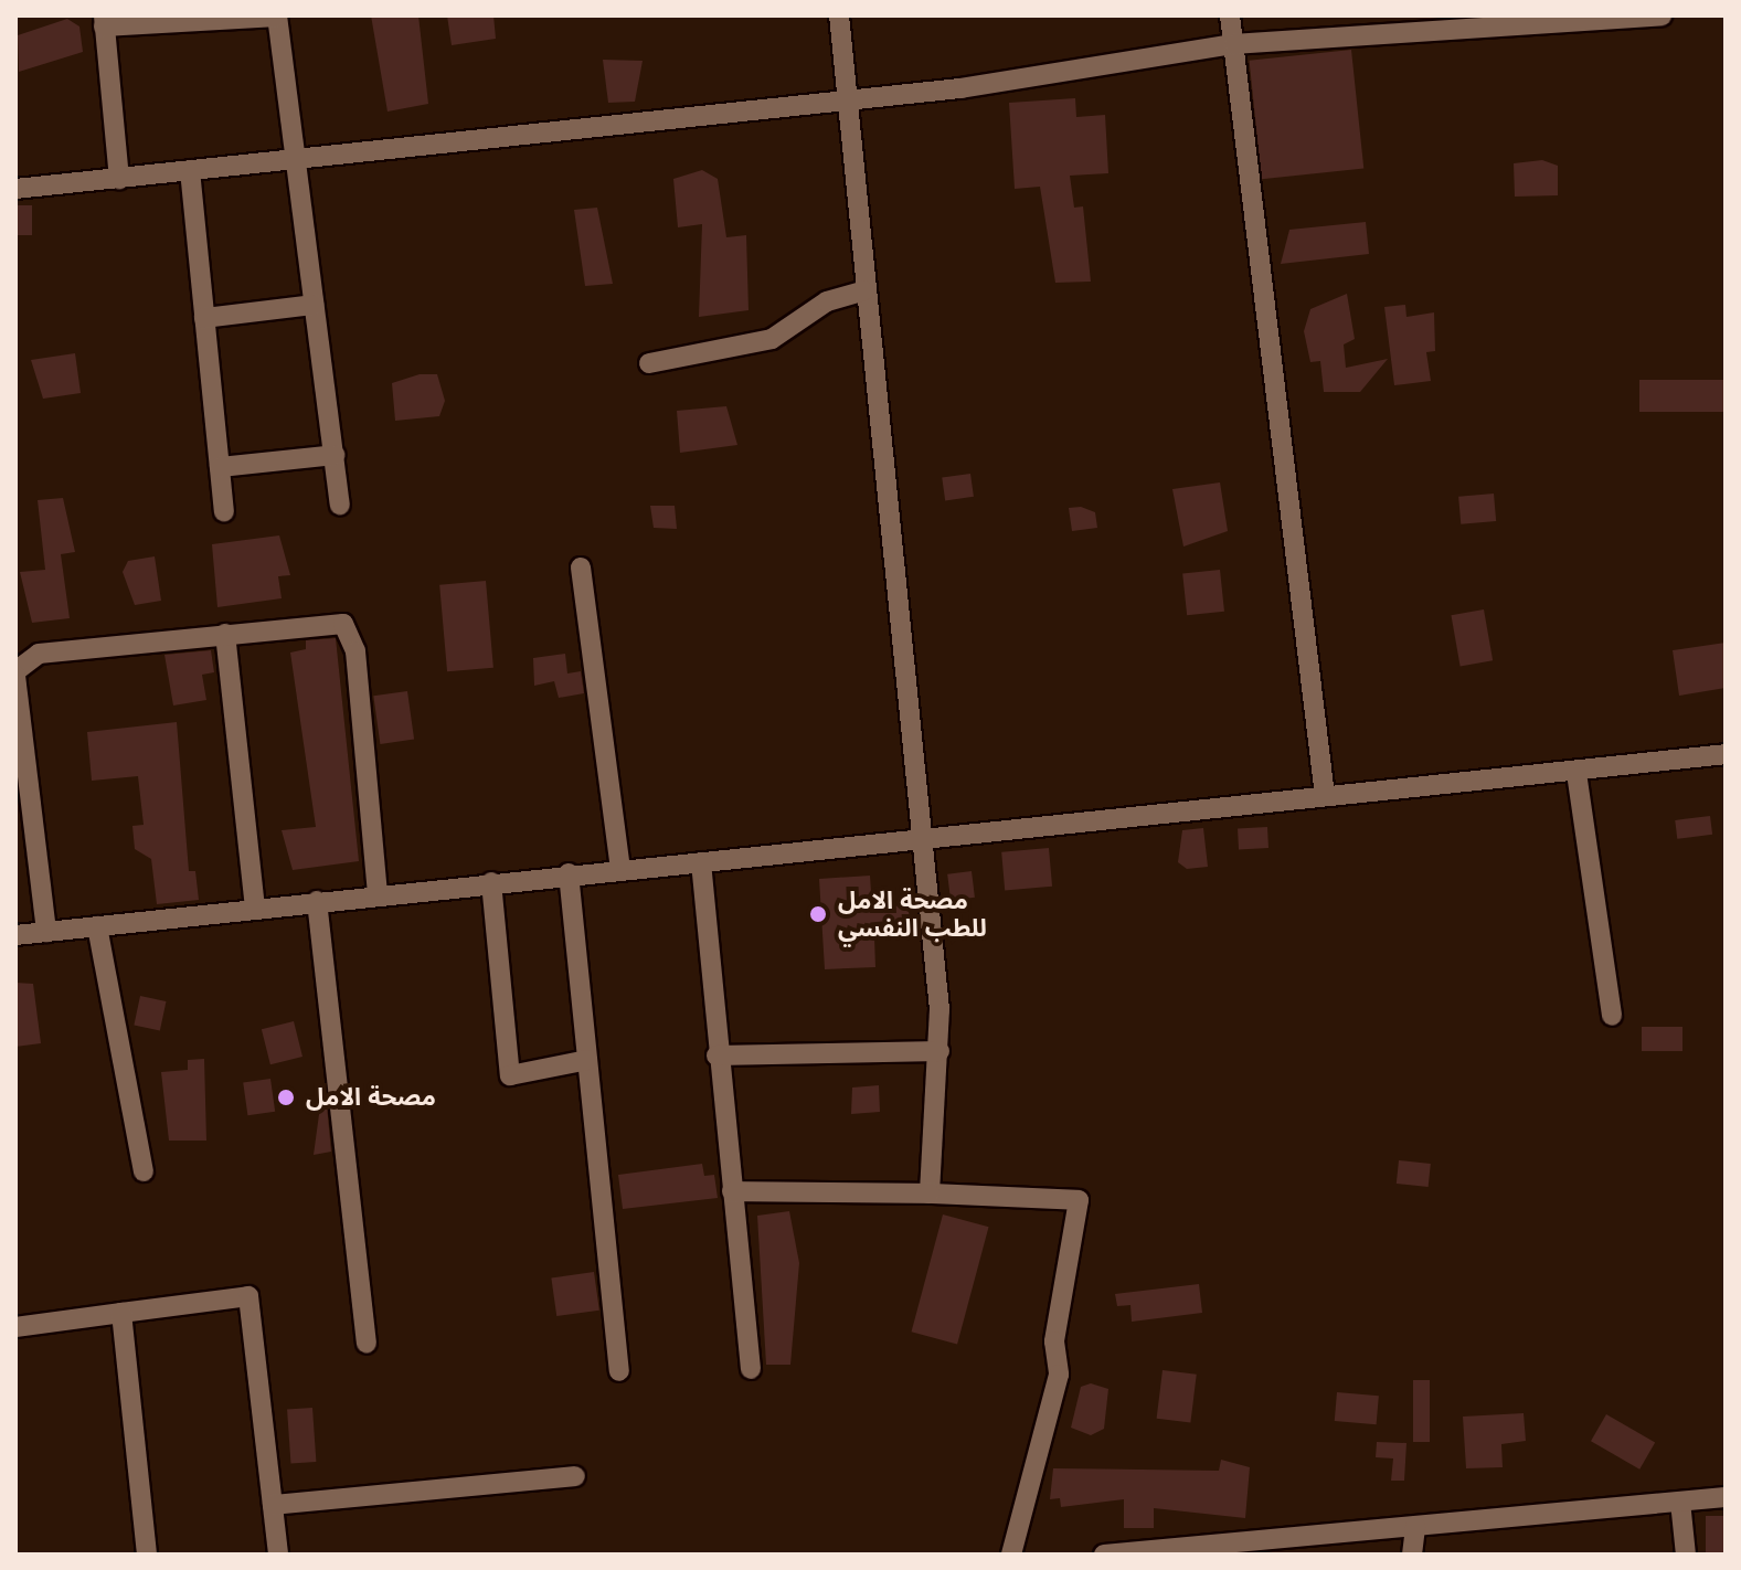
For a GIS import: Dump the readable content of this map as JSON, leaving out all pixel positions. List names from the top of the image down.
{
  "places": ["مصحة الامل للطب النفسي", "مصحة الامل"]
}
